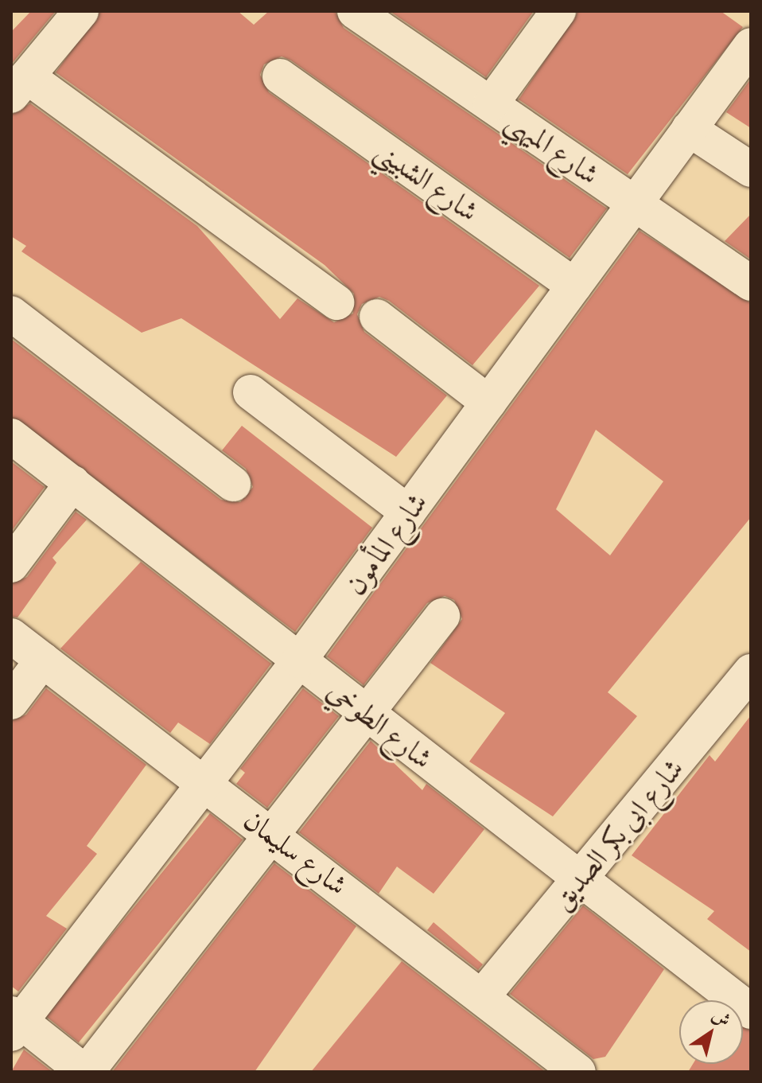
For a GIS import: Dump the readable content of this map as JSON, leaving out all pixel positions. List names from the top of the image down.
{
  "streets": {
    "street": [
      "شارع الميهي",
      "شارع الشبيني",
      "شارع المأمون",
      "شارع الطوخي",
      "شارع ابى بكر الصديق",
      "شارع سليمان"
    ]
  },
  "crossings": [
    ["شارع الميهي", "شارع المأمون"],
    ["شارع الشبيني", "شارع المأمون"],
    ["شارع المأمون", "شارع الطوخي"],
    ["شارع المأمون", "شارع سليمان"],
    ["شارع الطوخي", "شارع ابى بكر الصديق"],
    ["شارع ابى بكر الصديق", "شارع سليمان"]
  ],
  "north": "top right"
}
